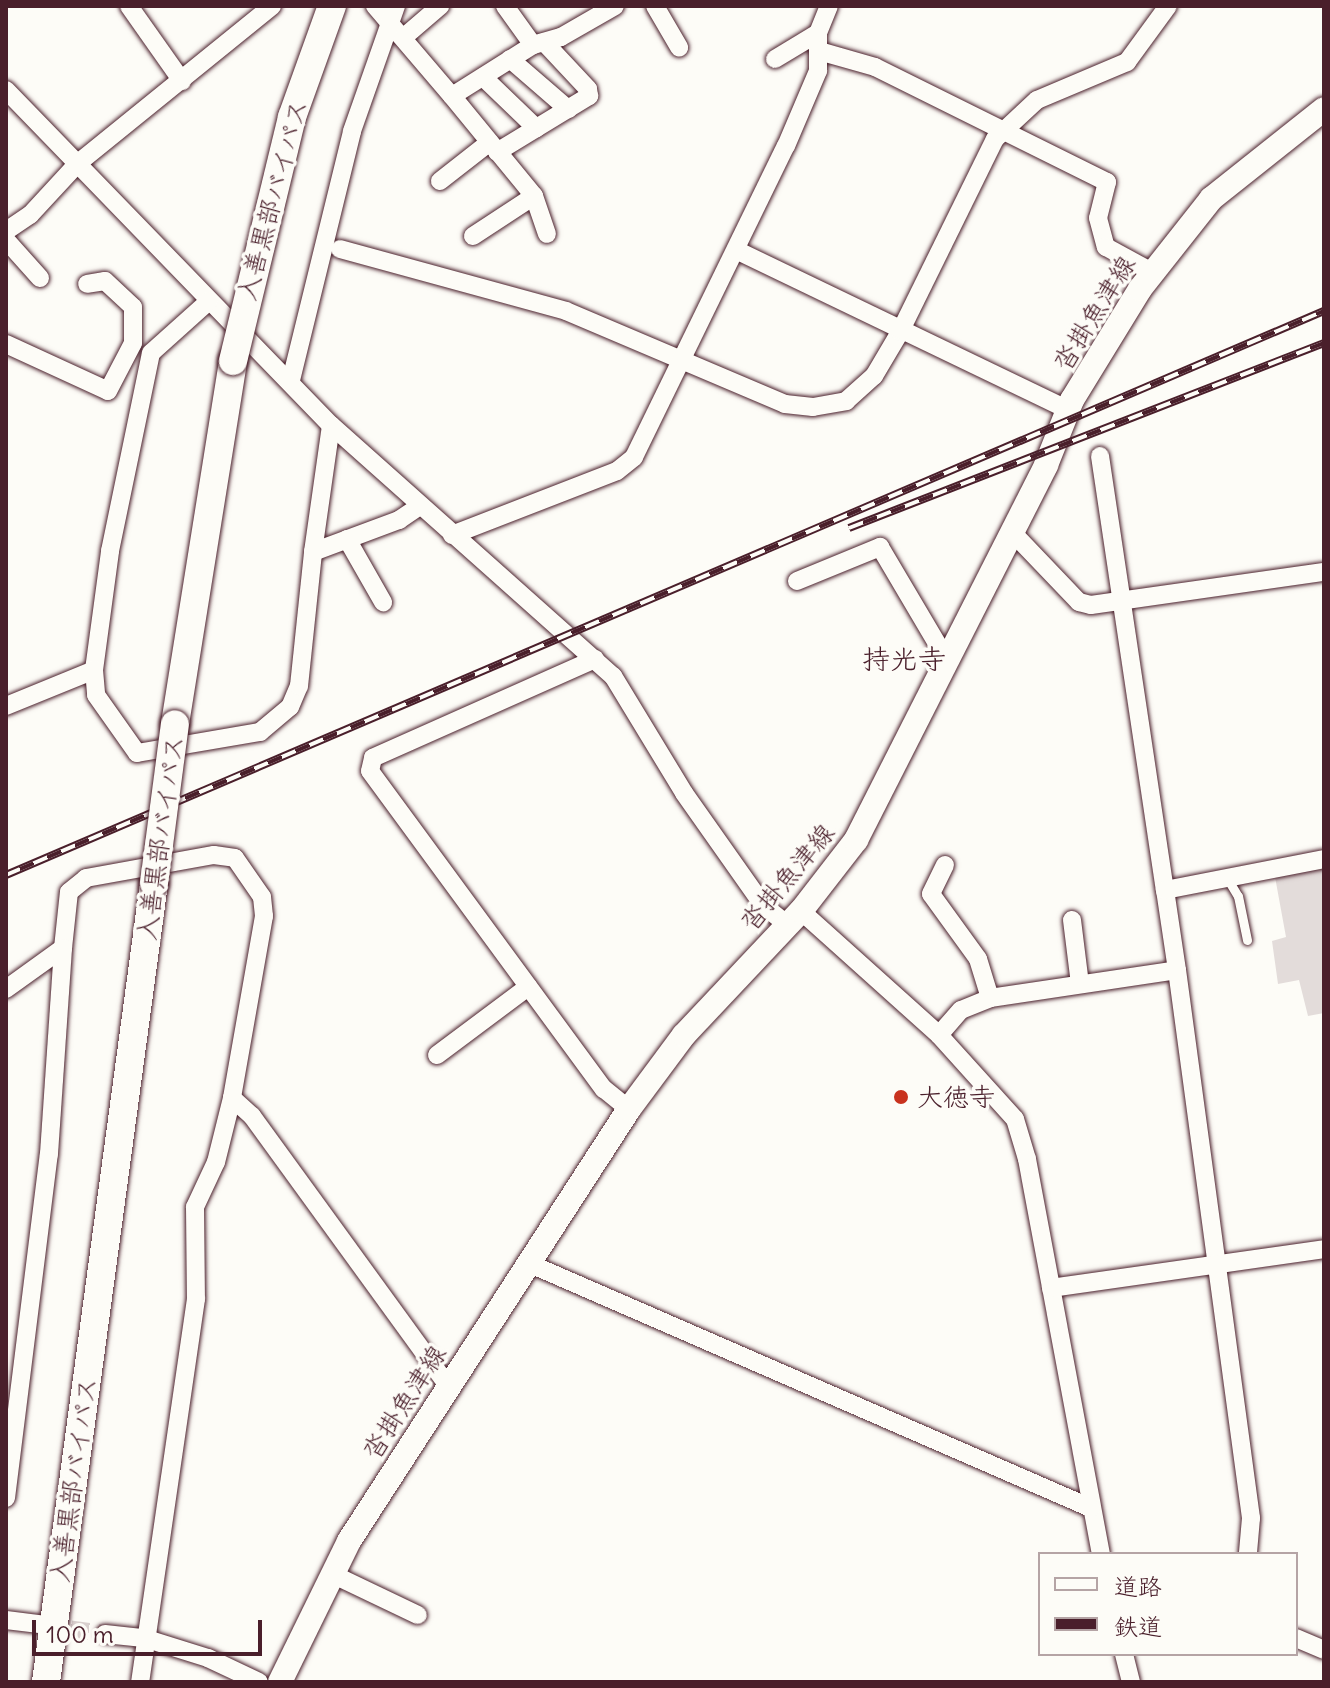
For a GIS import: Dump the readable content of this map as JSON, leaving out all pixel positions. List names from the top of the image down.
{
  "streets": {
    "highway": ["入善黒部バイパス"],
    "main road": ["沓掛魚津線"]
  },
  "districts": ["持光寺"],
  "places": ["大徳寺"],
  "legend": ["道路", "鉄道"],
  "scale_bar": "100 m"
}
